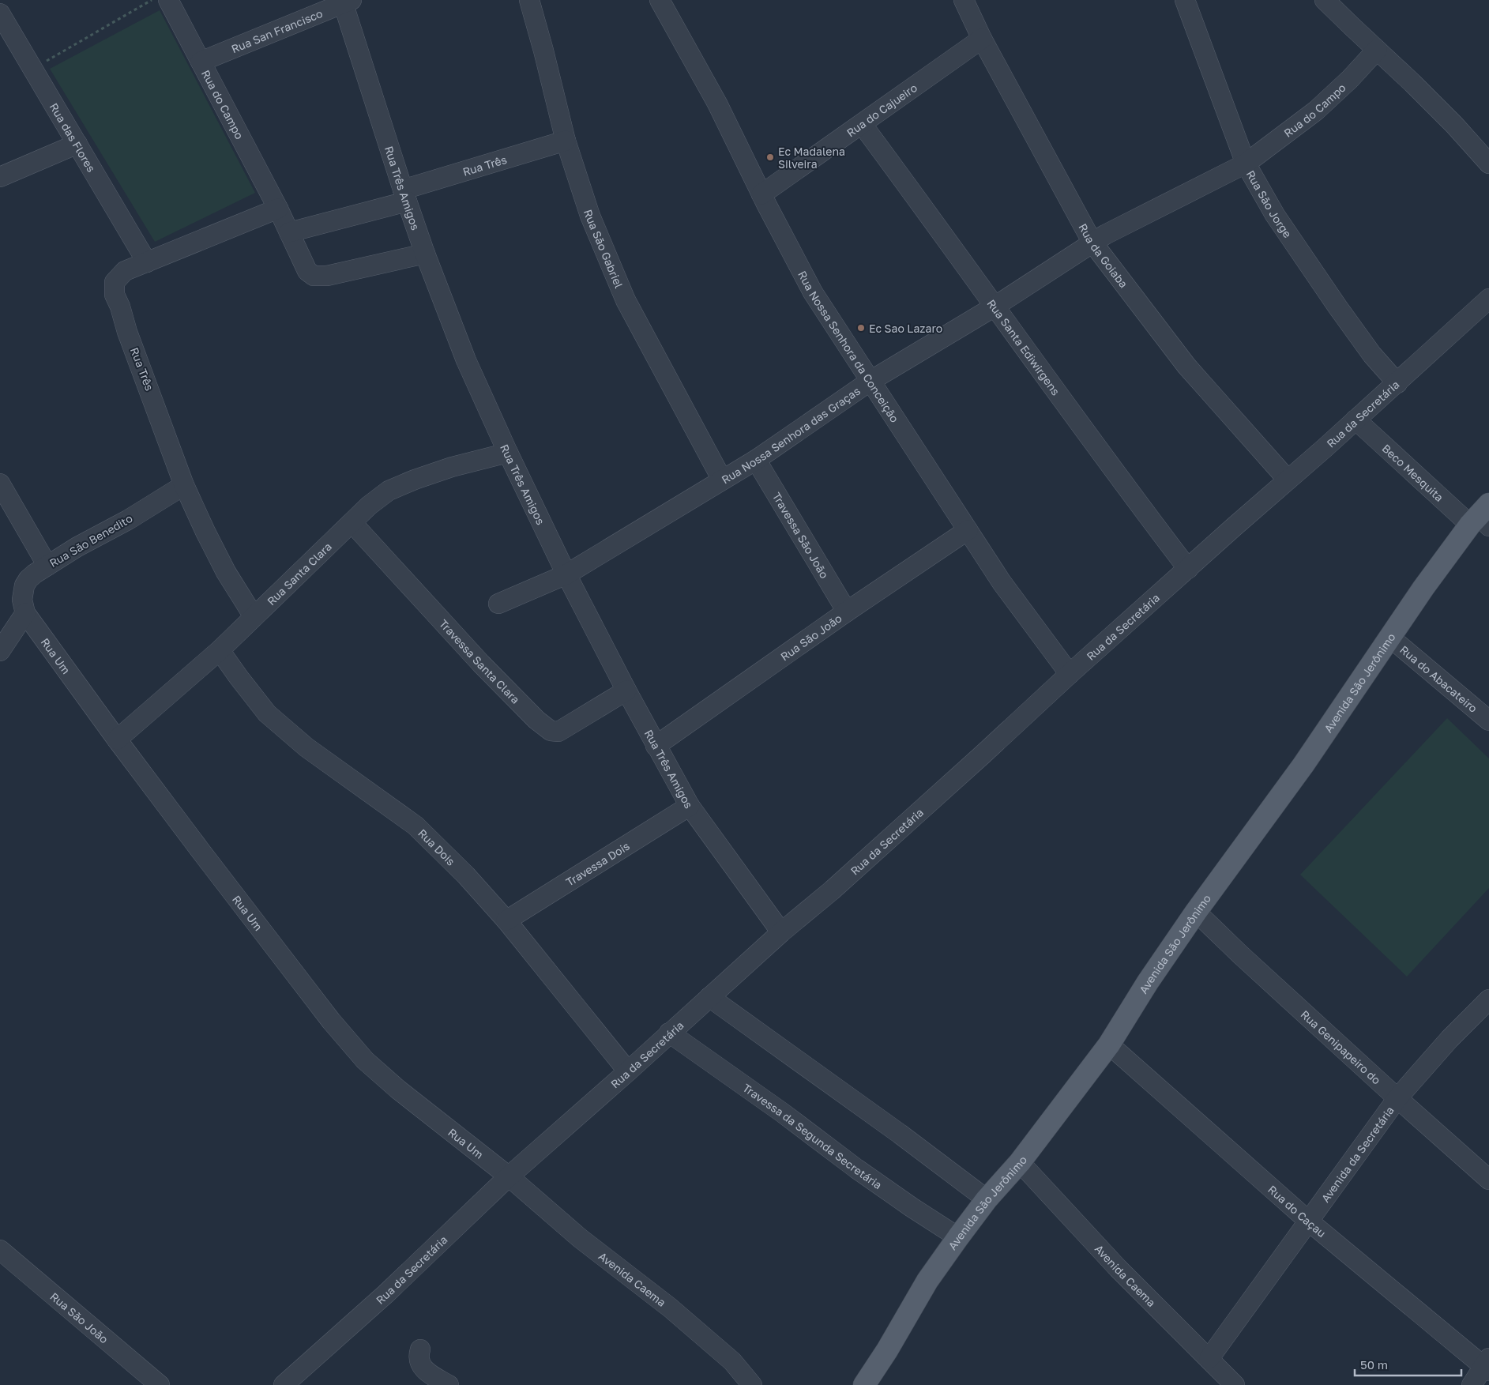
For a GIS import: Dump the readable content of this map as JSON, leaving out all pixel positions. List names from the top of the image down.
{
  "streets": {
    "main road": ["Avenida São Jerônimo"],
    "street": [
      "Rua San Francisco",
      "Rua do Campo",
      "Rua do Cajueiro",
      "Rua das Flores",
      "Rua Três",
      "Rua Três Amigos",
      "Rua São Jorge",
      "Rua São Gabriel",
      "Rua da Goiaba",
      "Rua Nossa Senhora da Conceição",
      "Rua Santa Ediwirgens",
      "Rua da Secretária",
      "Rua Nossa Senhora das Graças",
      "Beco Mesquita",
      "Travessa São João",
      "Rua São Benedito",
      "Rua Santa Clara",
      "Rua São João",
      "Rua Um",
      "Travessa Santa Clara",
      "Rua do Abacateiro",
      "Rua Dois",
      "Travessa Dois",
      "Rua Genipapeiro do",
      "Travessa da Segunda Secretária",
      "Avenida da Secretária",
      "Rua do Caçau",
      "Avenida Caema"
    ]
  },
  "crossings": [
    ["Rua San Francisco", "Rua do Campo"],
    ["Rua San Francisco", "Rua Três Amigos"],
    ["Rua do Campo", "Rua Três"],
    ["Rua do Campo", "Rua Três Amigos"],
    ["Rua do Campo", "Rua São Jorge"],
    ["Rua do Campo", "Rua da Goiaba"],
    ["Rua do Campo", "Rua Nossa Senhora das Graças"],
    ["Rua do Cajueiro", "Rua da Goiaba"],
    ["Rua do Cajueiro", "Rua Nossa Senhora da Conceição"],
    ["Rua do Cajueiro", "Rua Santa Ediwirgens"],
    ["Rua das Flores", "Rua Três"],
    ["Rua Três", "Rua Três Amigos"],
    ["Rua Três", "Rua São Gabriel"],
    ["Rua Três", "Rua São Benedito"],
    ["Rua Três", "Rua Santa Clara"],
    ["Rua Três Amigos", "Rua da Secretária"],
    ["Rua Três Amigos", "Rua Nossa Senhora das Graças"],
    ["Rua Três Amigos", "Rua Santa Clara"],
    ["Rua Três Amigos", "Rua São João"],
    ["Rua Três Amigos", "Travessa Santa Clara"],
    ["Rua Três Amigos", "Travessa Dois"],
    ["Rua São Jorge", "Rua da Secretária"],
    ["Rua São Gabriel", "Rua Nossa Senhora das Graças"],
    ["Rua da Goiaba", "Rua da Secretária"],
    ["Rua da Goiaba", "Rua Nossa Senhora das Graças"],
    ["Rua Nossa Senhora da Conceição", "Rua da Secretária"],
    ["Rua Nossa Senhora da Conceição", "Rua Nossa Senhora das Graças"],
    ["Rua Nossa Senhora da Conceição", "Rua São João"],
    ["Rua Santa Ediwirgens", "Rua da Secretária"],
    ["Rua Santa Ediwirgens", "Rua Nossa Senhora das Graças"],
    ["Rua da Secretária", "Beco Mesquita"],
    ["Rua da Secretária", "Rua Um"],
    ["Rua da Secretária", "Rua Dois"],
    ["Rua da Secretária", "Travessa da Segunda Secretária"],
    ["Rua da Secretária", "Avenida Caema"],
    ["Rua Nossa Senhora das Graças", "Travessa São João"],
    ["Beco Mesquita", "Avenida São Jerônimo"],
    ["Travessa São João", "Rua São João"],
    ["Rua São Benedito", "Rua Um"],
    ["Rua Santa Clara", "Rua Um"],
    ["Rua Santa Clara", "Travessa Santa Clara"],
    ["Rua Santa Clara", "Rua Dois"],
    ["Rua Um", "Avenida Caema"],
    ["Rua do Abacateiro", "Avenida São Jerônimo"],
    ["Avenida São Jerônimo", "Rua Genipapeiro do"],
    ["Avenida São Jerônimo", "Travessa da Segunda Secretária"],
    ["Avenida São Jerônimo", "Rua do Caçau"],
    ["Avenida São Jerônimo", "Avenida Caema"],
    ["Rua Dois", "Travessa Dois"],
    ["Rua Genipapeiro do", "Avenida da Secretária"],
    ["Avenida da Secretária", "Rua do Caçau"],
    ["Avenida da Secretária", "Avenida Caema"]
  ],
  "places": ["Ec Madalena Silveira", "Ec Sao Lazaro"],
  "scale_bar": "50 m"
}
